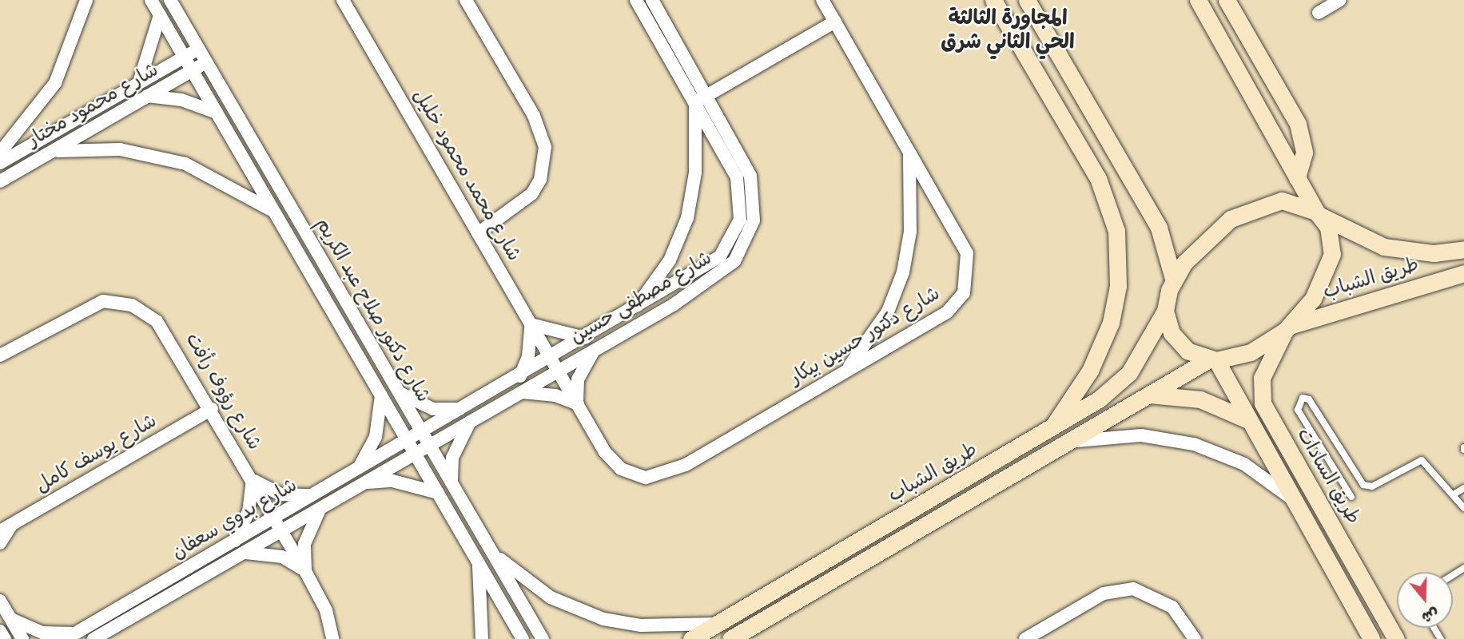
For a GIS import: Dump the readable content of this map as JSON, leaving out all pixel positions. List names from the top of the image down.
{
  "streets": {
    "main road": ["طريق الشباب", "طريق السادات"],
    "street": [
      "شارع محمود مختار",
      "شارع محمد محمود خليل",
      "شارع مصطفى حسين",
      "شارع دكتور صلاح عبد الكريم",
      "شارع دكتور حسين بيكار",
      "شارع رؤوف رأفت",
      "شارع يوسف كامل",
      "شارع بدوي سعفان"
    ]
  },
  "crossings": [
    ["شارع محمود مختار", "شارع دكتور صلاح عبد الكريم"],
    ["شارع محمد محمود خليل", "شارع مصطفى حسين"],
    ["شارع محمد محمود خليل", "شارع دكتور حسين بيكار"],
    ["طريق الشباب", "طريق السادات"],
    ["شارع مصطفى حسين", "شارع دكتور صلاح عبد الكريم"],
    ["شارع مصطفى حسين", "شارع دكتور حسين بيكار"],
    ["شارع مصطفى حسين", "شارع بدوي سعفان"],
    ["شارع دكتور صلاح عبد الكريم", "شارع بدوي سعفان"],
    ["شارع رؤوف رأفت", "شارع يوسف كامل"],
    ["شارع رؤوف رأفت", "شارع بدوي سعفان"]
  ],
  "districts": ["المجاورة الثالثة الحي الثاني شرق"],
  "north": "bottom"
}
